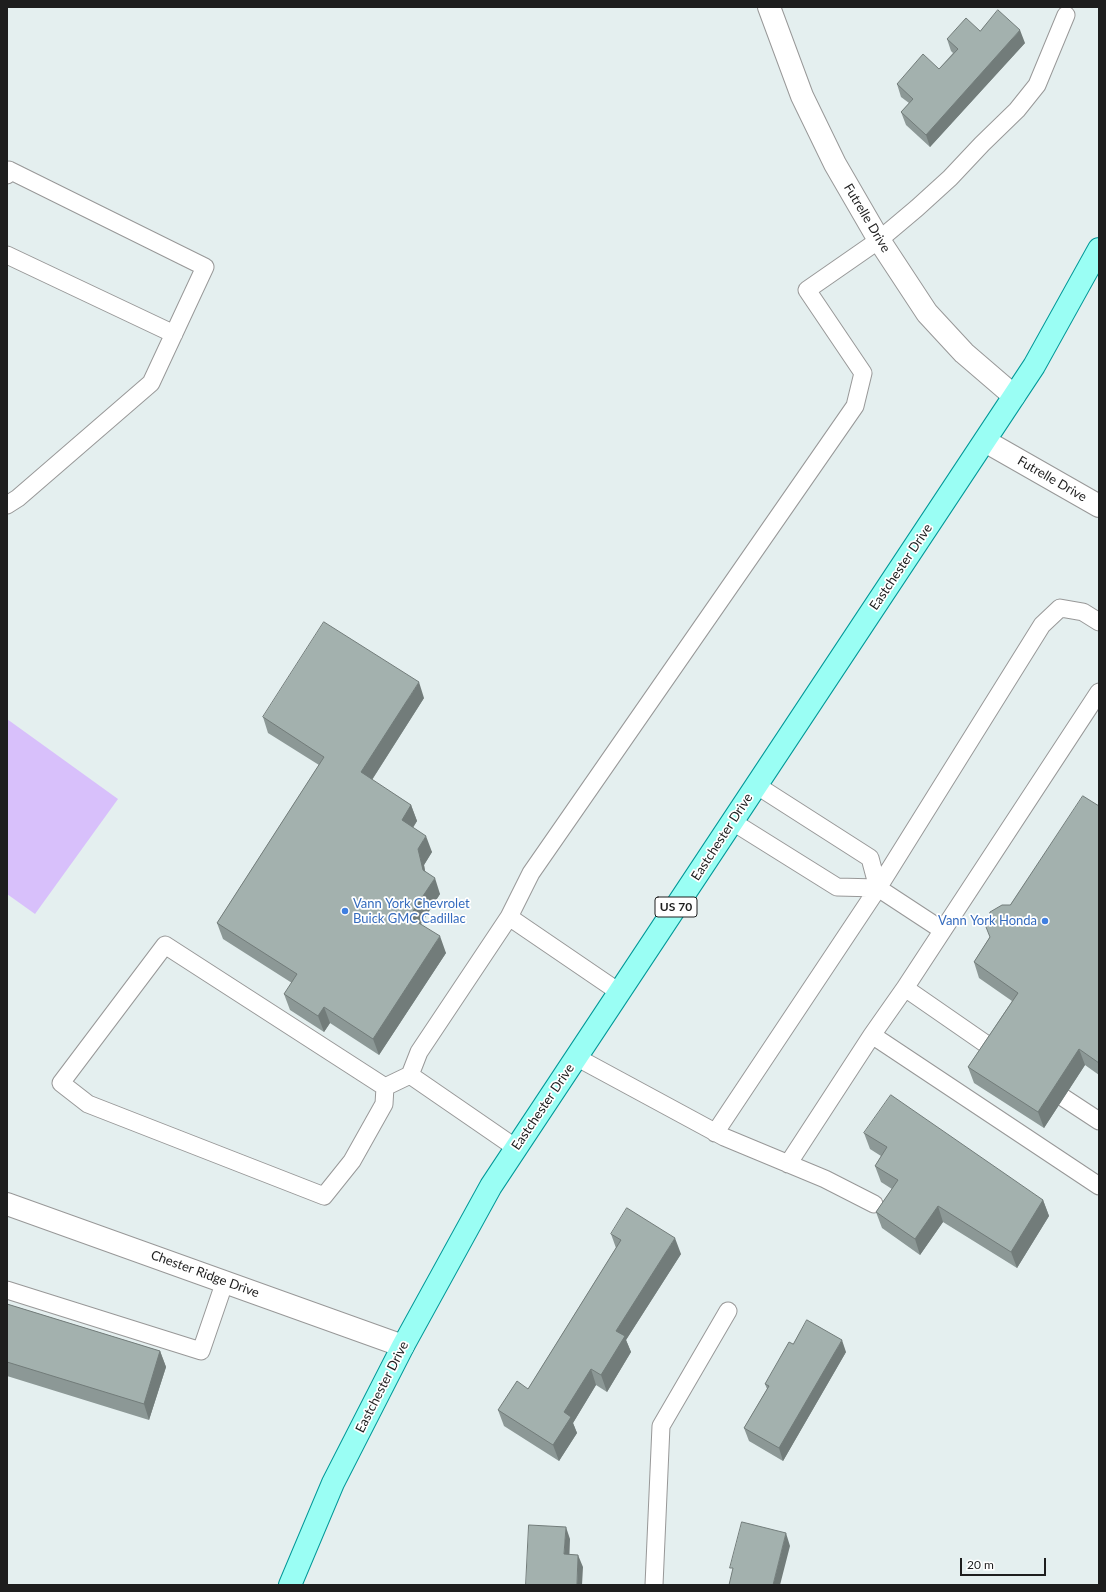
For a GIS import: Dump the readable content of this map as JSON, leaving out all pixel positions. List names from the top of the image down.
{
  "streets": {
    "main road": ["Eastchester Drive", "US 70"],
    "street": ["Futrelle Drive", "Chester Ridge Drive"]
  },
  "crossings": [
    ["Futrelle Drive", "Eastchester Drive"],
    ["Eastchester Drive", "Chester Ridge Drive"]
  ],
  "places": ["Vann York Chevrolet Buick GMC Cadillac", "Vann York Honda"],
  "scale_bar": "20 m"
}
